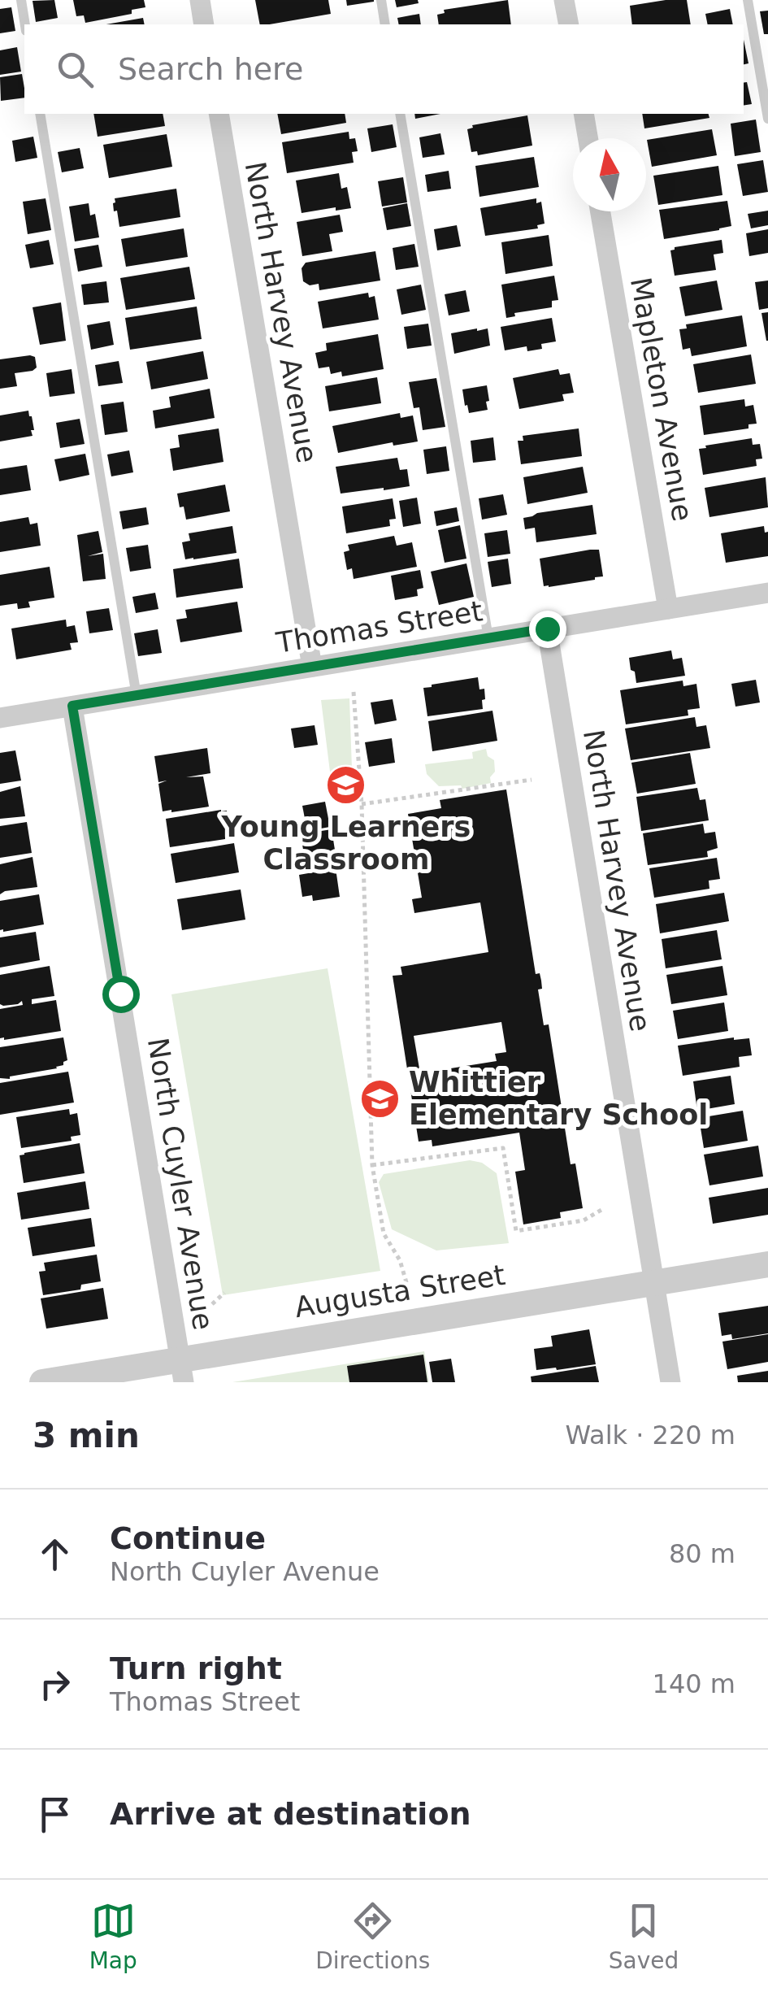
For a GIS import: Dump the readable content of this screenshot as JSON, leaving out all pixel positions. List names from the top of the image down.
{
  "streets": {
    "street": [
      "North Harvey Avenue",
      "Mapleton Avenue",
      "Thomas Street",
      "North Cuyler Avenue",
      "Augusta Street"
    ]
  },
  "crossings": [
    ["North Harvey Avenue", "Thomas Street"],
    ["North Harvey Avenue", "Augusta Street"],
    ["Mapleton Avenue", "Thomas Street"],
    ["Thomas Street", "North Cuyler Avenue"],
    ["North Cuyler Avenue", "Augusta Street"]
  ],
  "places": {
    "school or university": ["Young Learners Classroom", "Whittier Elementary School"]
  },
  "north": "top",
  "page": {
    "search": "Search here",
    "heading": ["3 min", "Walk · 220 m"],
    "list": [
      ["Continue", "North Cuyler Avenue", "80 m"],
      ["Turn right", "Thomas Street", "140 m"],
      "Arrive at destination"
    ],
    "nav": ["Map", "Directions", "Saved"]
  }
}
